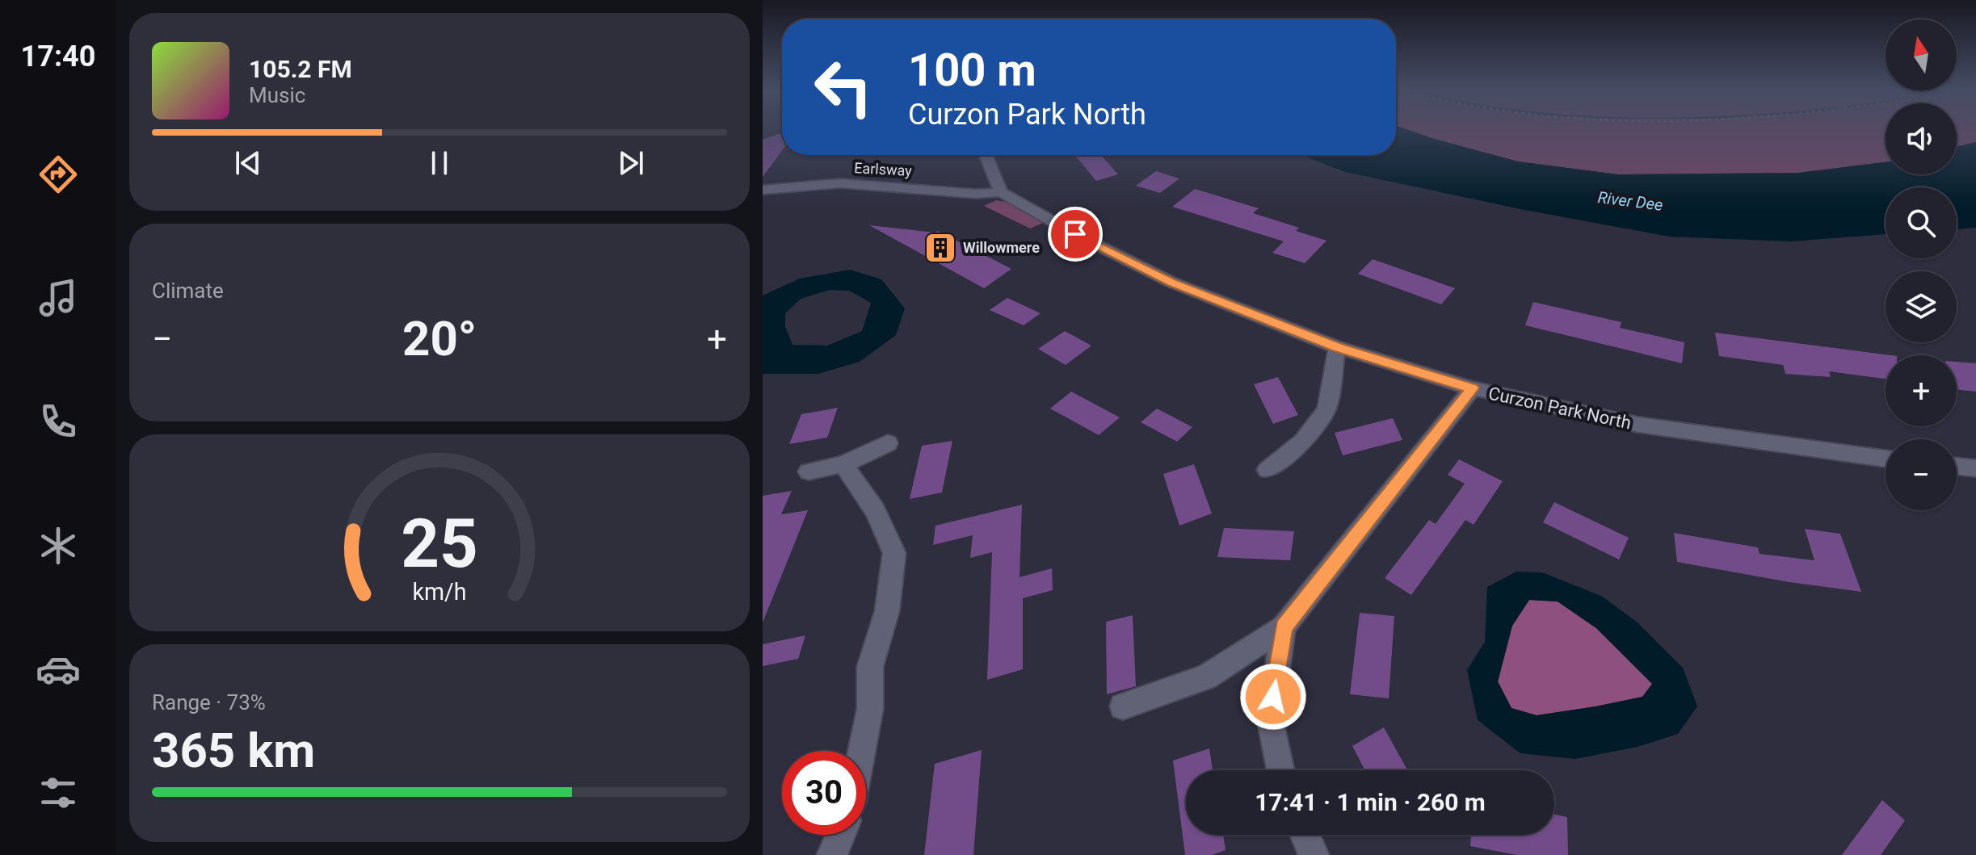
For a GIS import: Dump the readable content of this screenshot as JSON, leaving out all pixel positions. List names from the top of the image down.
{
  "streets": {
    "street": ["Earlsway", "Curzon Park North"]
  },
  "crossings": [
    ["Earlsway", "Curzon Park North"]
  ],
  "water": ["River Dee"],
  "places": {
    "building": ["Willowmere"]
  },
  "north": "top",
  "page": {
    "tabs": "17:40",
    "map_buttons": ["+", "−"],
    "turn": ["100 m", "Curzon Park North"],
    "song": ["105.2 FM", "Music"],
    "tile": [
      "Climate",
      ["Range · 73%", "365 km"]
    ],
    "heat": ["−", "20°", "+"],
    "limit": "30",
    "trip": "17:41 · 1 min · 260 m",
    "gauge": ["25", "km/h"]
  }
}
